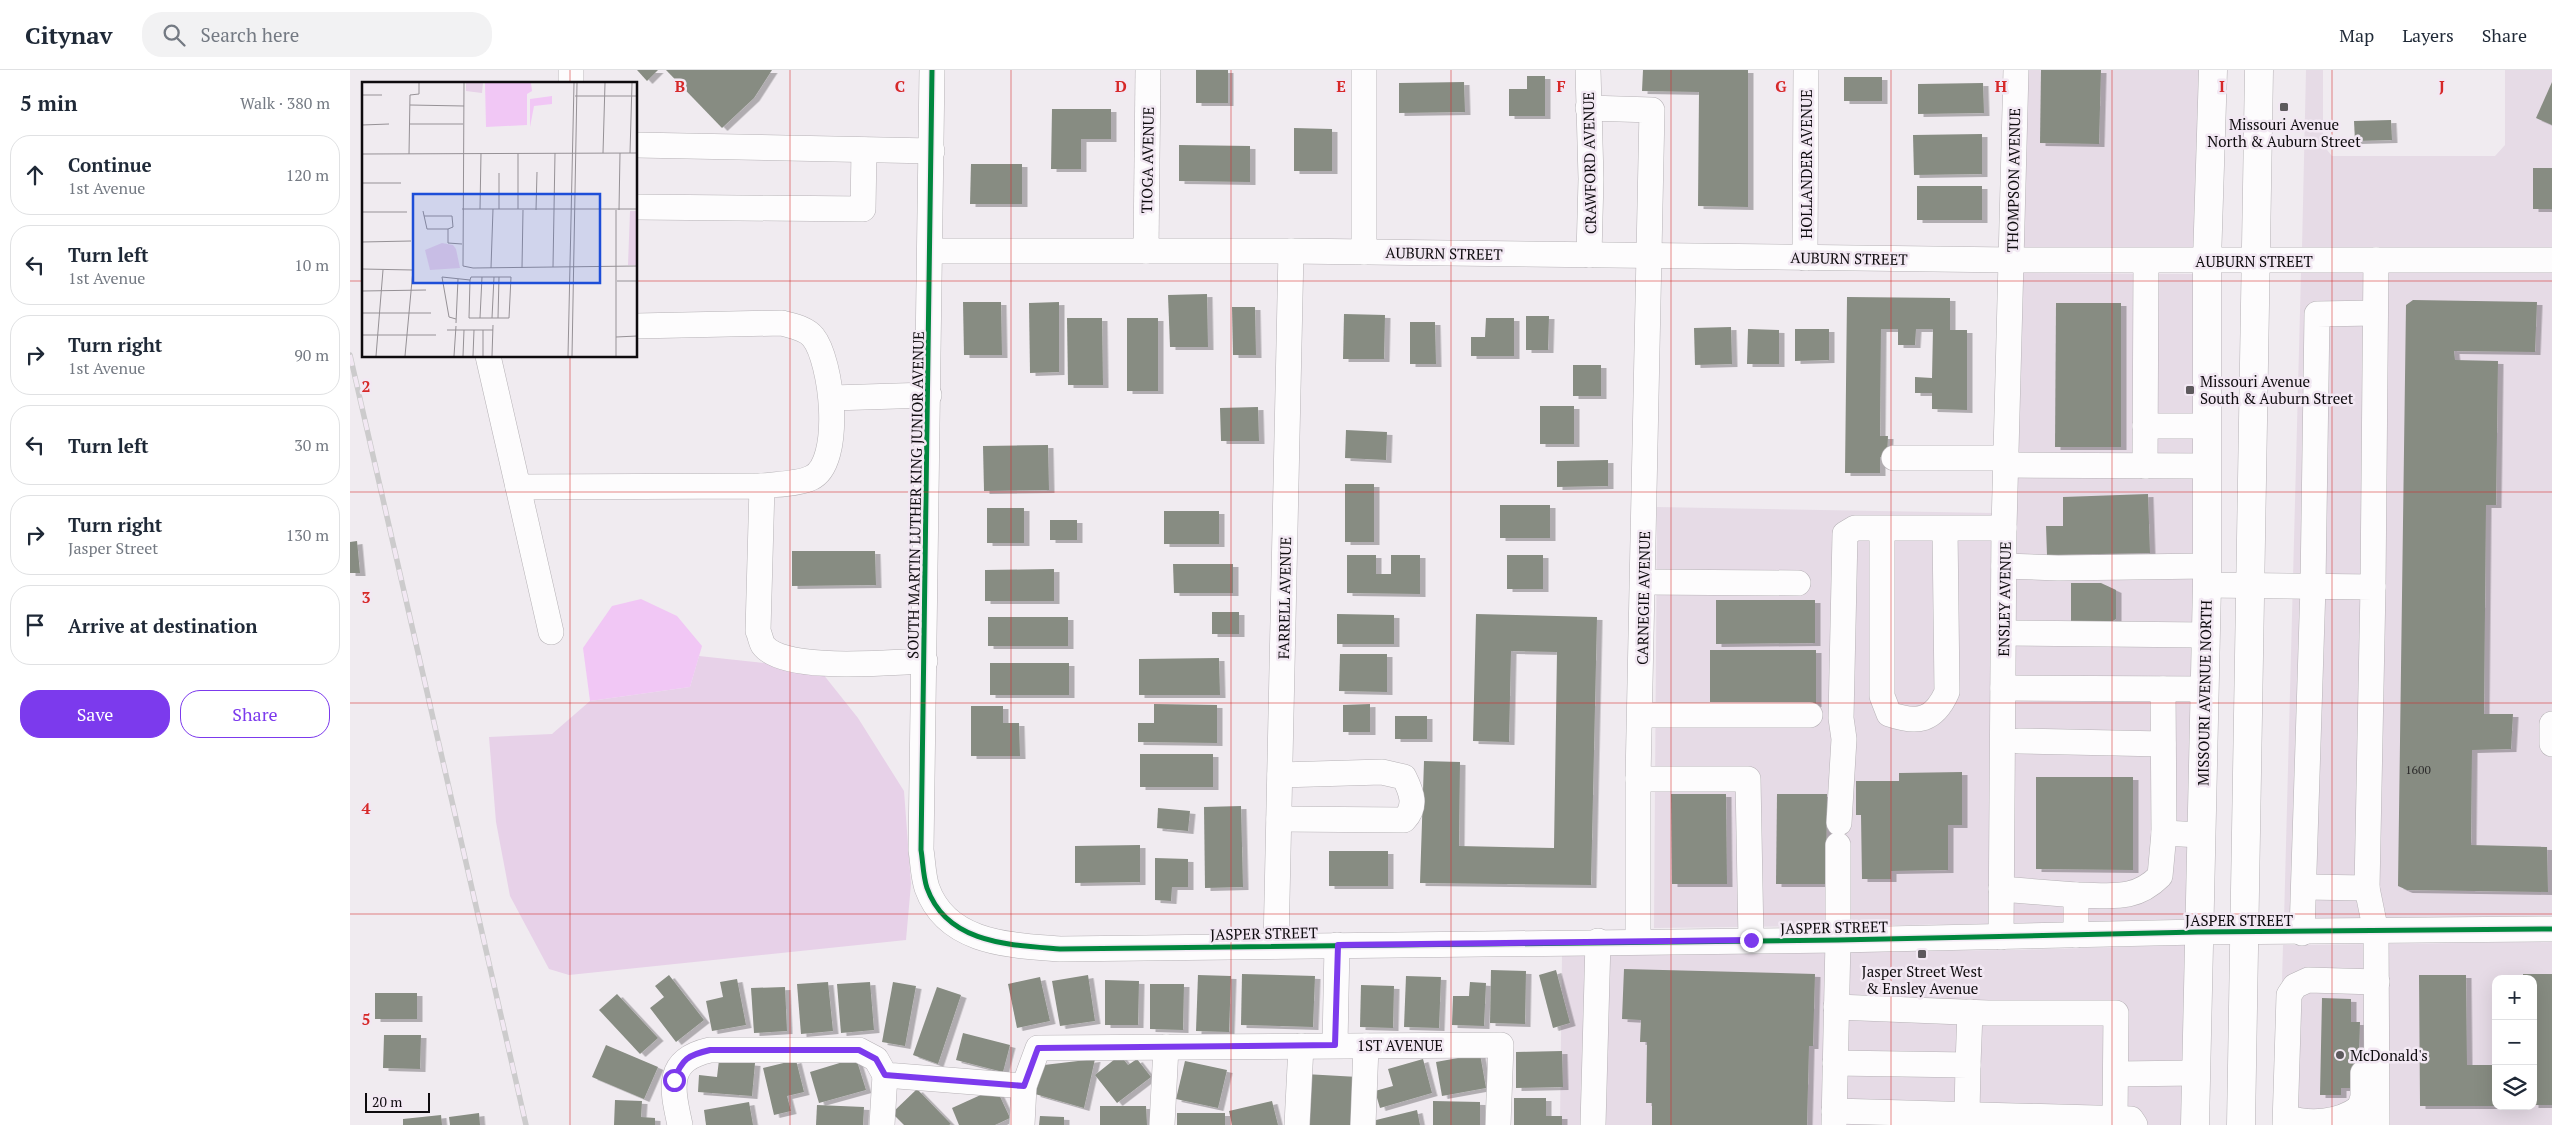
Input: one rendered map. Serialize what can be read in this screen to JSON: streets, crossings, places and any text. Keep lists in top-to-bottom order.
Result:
{
  "streets": {
    "main road": ["MISSOURI AVENUE NORTH"],
    "street": [
      "TIOGA AVENUE",
      "CRAWFORD AVENUE",
      "HOLLANDER AVENUE",
      "THOMPSON AVENUE",
      "AUBURN STREET",
      "SOUTH MARTIN LUTHER KING JUNIOR AVENUE",
      "FARRELL AVENUE",
      "CARNEGIE AVENUE",
      "ENSLEY AVENUE",
      "JASPER STREET",
      "1ST AVENUE"
    ]
  },
  "crossings": [
    ["TIOGA AVENUE", "AUBURN STREET"],
    ["CRAWFORD AVENUE", "AUBURN STREET"],
    ["CRAWFORD AVENUE", "CARNEGIE AVENUE"],
    ["HOLLANDER AVENUE", "AUBURN STREET"],
    ["THOMPSON AVENUE", "AUBURN STREET"],
    ["THOMPSON AVENUE", "ENSLEY AVENUE"],
    ["AUBURN STREET", "SOUTH MARTIN LUTHER KING JUNIOR AVENUE"],
    ["AUBURN STREET", "FARRELL AVENUE"],
    ["AUBURN STREET", "CARNEGIE AVENUE"],
    ["AUBURN STREET", "ENSLEY AVENUE"],
    ["AUBURN STREET", "MISSOURI AVENUE NORTH"],
    ["SOUTH MARTIN LUTHER KING JUNIOR AVENUE", "JASPER STREET"],
    ["FARRELL AVENUE", "JASPER STREET"],
    ["CARNEGIE AVENUE", "JASPER STREET"],
    ["ENSLEY AVENUE", "JASPER STREET"],
    ["MISSOURI AVENUE NORTH", "JASPER STREET"]
  ],
  "places": {
    "transit": ["Missouri Avenue North & Auburn Street", "Missouri Avenue South & Auburn Street", "Jasper Street West & Ensley Avenue"],
    "other": ["McDonald's"]
  },
  "house_numbers": ["1600"],
  "scale_bar": "20 m",
  "page": {
    "header": "Citynav",
    "search": "Search here",
    "nav": ["Map", "Layers", "Share"],
    "heading": ["5 min", "Walk · 380 m"],
    "list": [
      ["Continue", "1st Avenue", "120 m"],
      ["Turn left", "1st Avenue", "10 m"],
      ["Turn right", "1st Avenue", "90 m"],
      ["Turn left", "30 m"],
      ["Turn right", "Jasper Street", "130 m"],
      "Arrive at destination"
    ],
    "buttons": ["Save", "Share"],
    "map_buttons": ["+", "−"],
    "scale": "20 m"
  },
  "grid": {
    "columns": [
      "B",
      "C",
      "D",
      "E",
      "F",
      "G",
      "H",
      "I",
      "J"
    ],
    "rows": [
      "2",
      "3",
      "4",
      "5"
    ]
  }
}
